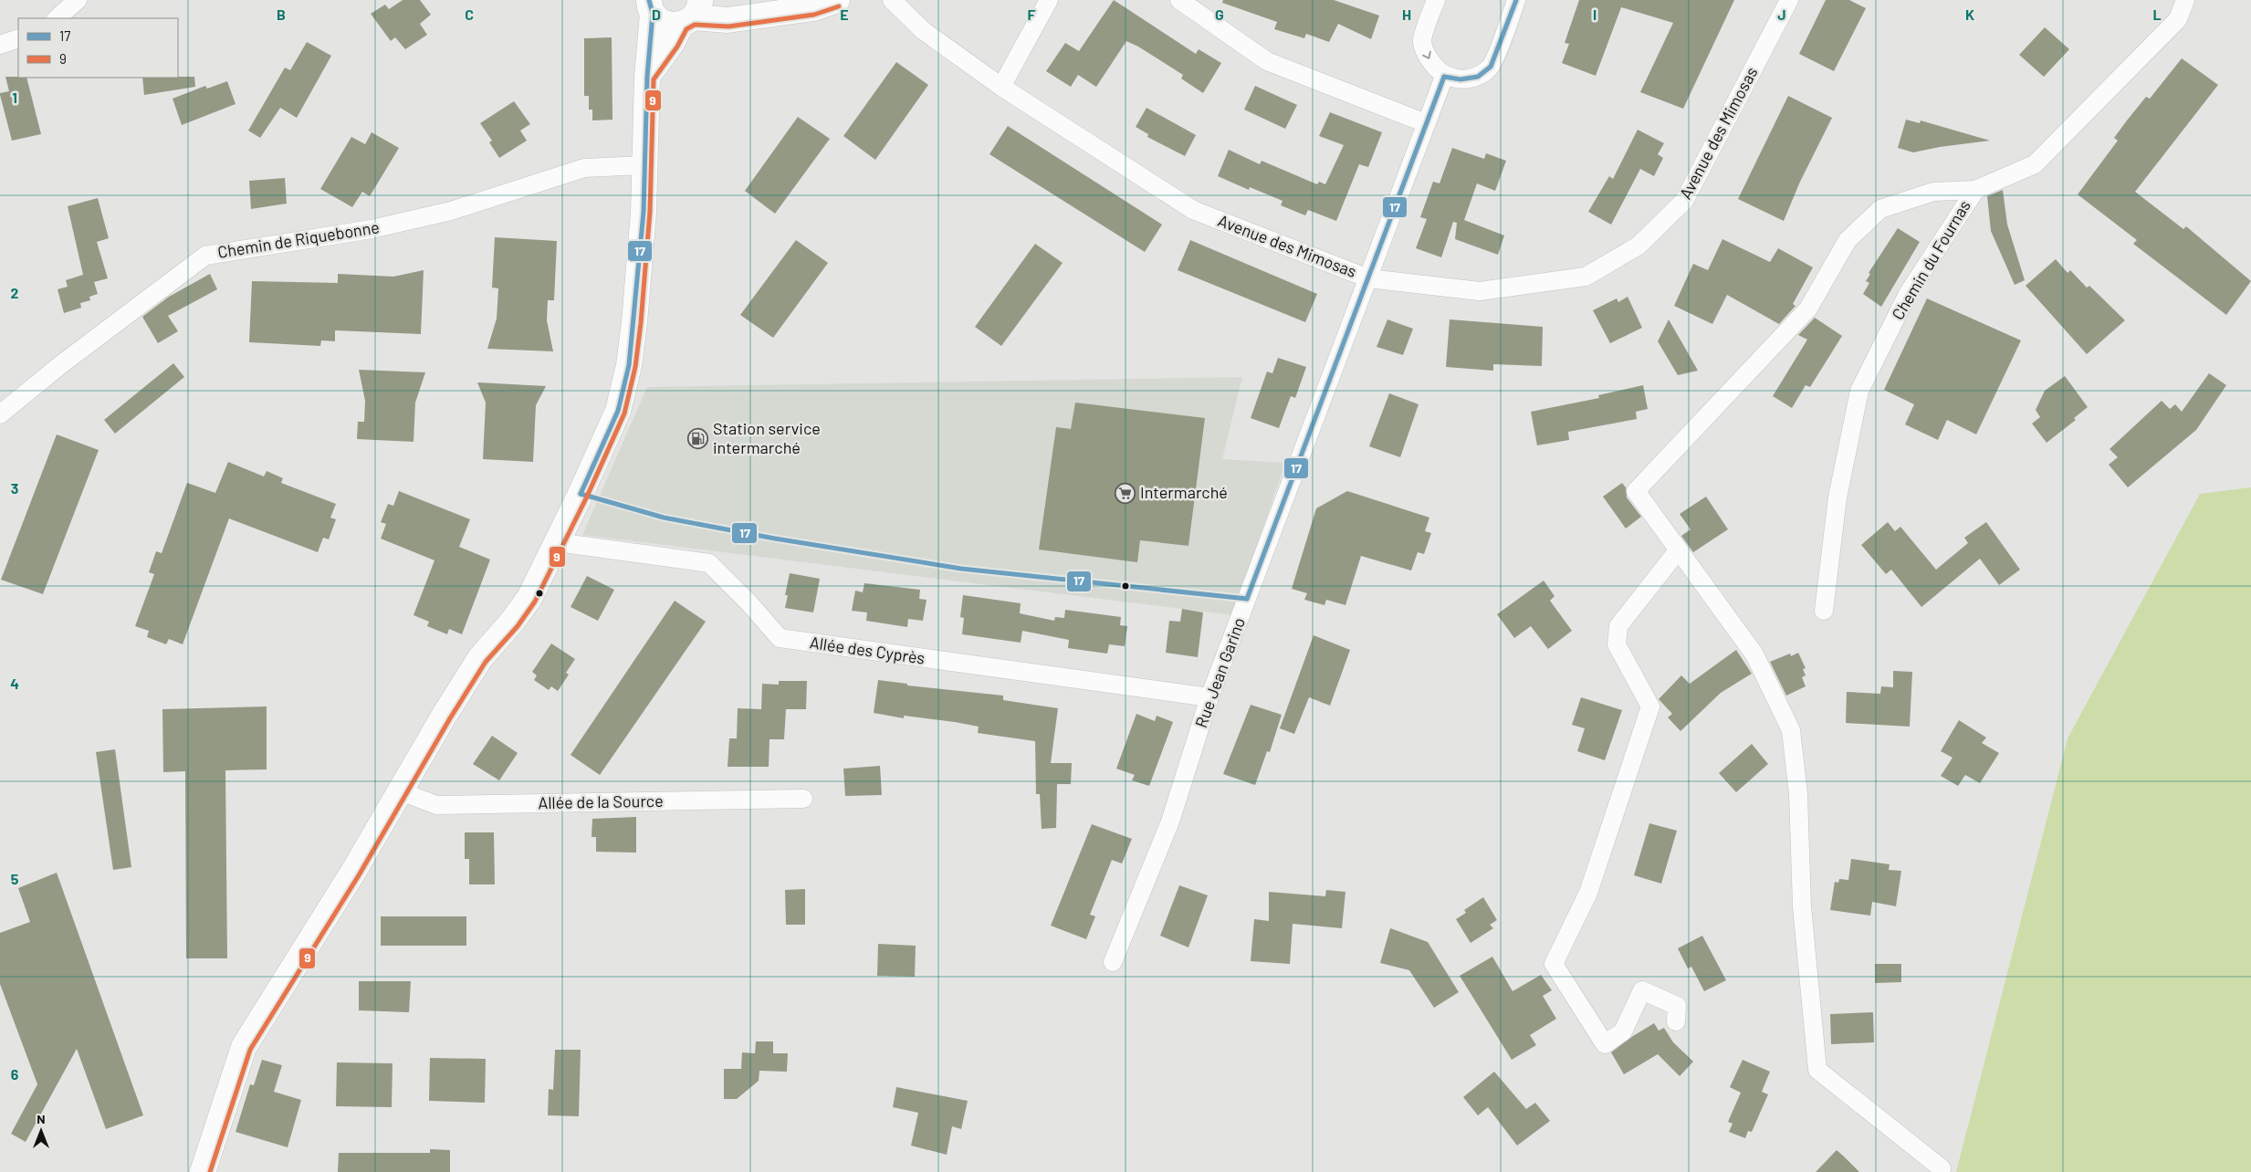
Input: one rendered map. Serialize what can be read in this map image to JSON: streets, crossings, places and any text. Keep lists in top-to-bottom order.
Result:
{
  "streets": {
    "street": [
      "Avenue des Mimosas",
      "Chemin de Riquebonne",
      "Chemin du Fournas",
      "Allée des Cyprès",
      "Rue Jean Garino",
      "Allée de la Source"
    ]
  },
  "crossings": [
    ["Avenue des Mimosas", "Rue Jean Garino"],
    ["Allée des Cyprès", "Rue Jean Garino"]
  ],
  "places": {
    "fuel station": ["Station service intermarché"],
    "supermarket": ["Intermarché"]
  },
  "lines": ["transit line 17", "transit line 9"],
  "legend": ["17", "9"],
  "north": "top",
  "grid": {
    "columns": [
      "B",
      "C",
      "D",
      "E",
      "F",
      "G",
      "H",
      "I",
      "J",
      "K",
      "L"
    ],
    "rows": [
      "1",
      "2",
      "3",
      "4",
      "5",
      "6"
    ]
  }
}
